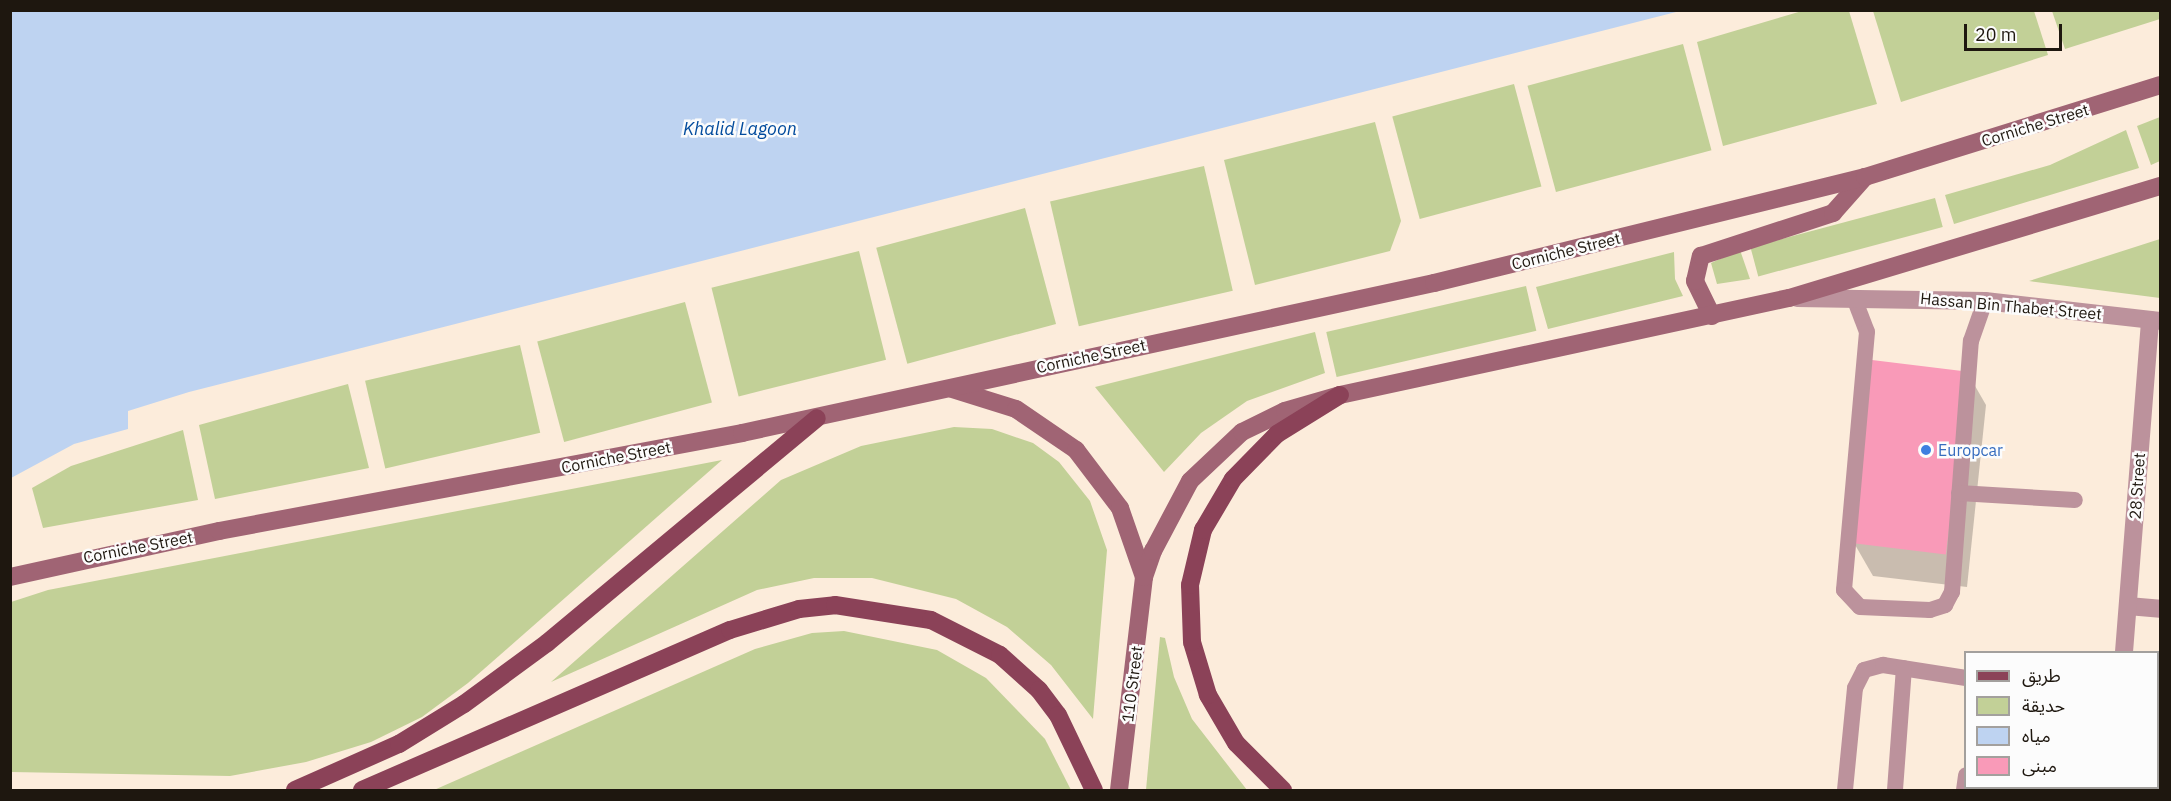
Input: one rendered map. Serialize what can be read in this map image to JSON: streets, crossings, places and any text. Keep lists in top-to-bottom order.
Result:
{
  "streets": {
    "main road": ["Corniche Street", "110 Street"],
    "street": ["Hassan Bin Thabet Street", "28 Street"]
  },
  "crossings": [
    ["Hassan Bin Thabet Street", "28 Street"]
  ],
  "water": ["Khalid Lagoon"],
  "places": ["Europcar"],
  "legend": [
    "طريق",
    "حديقة",
    "مياه",
    "مبنى"
  ],
  "scale_bar": "20 m"
}
